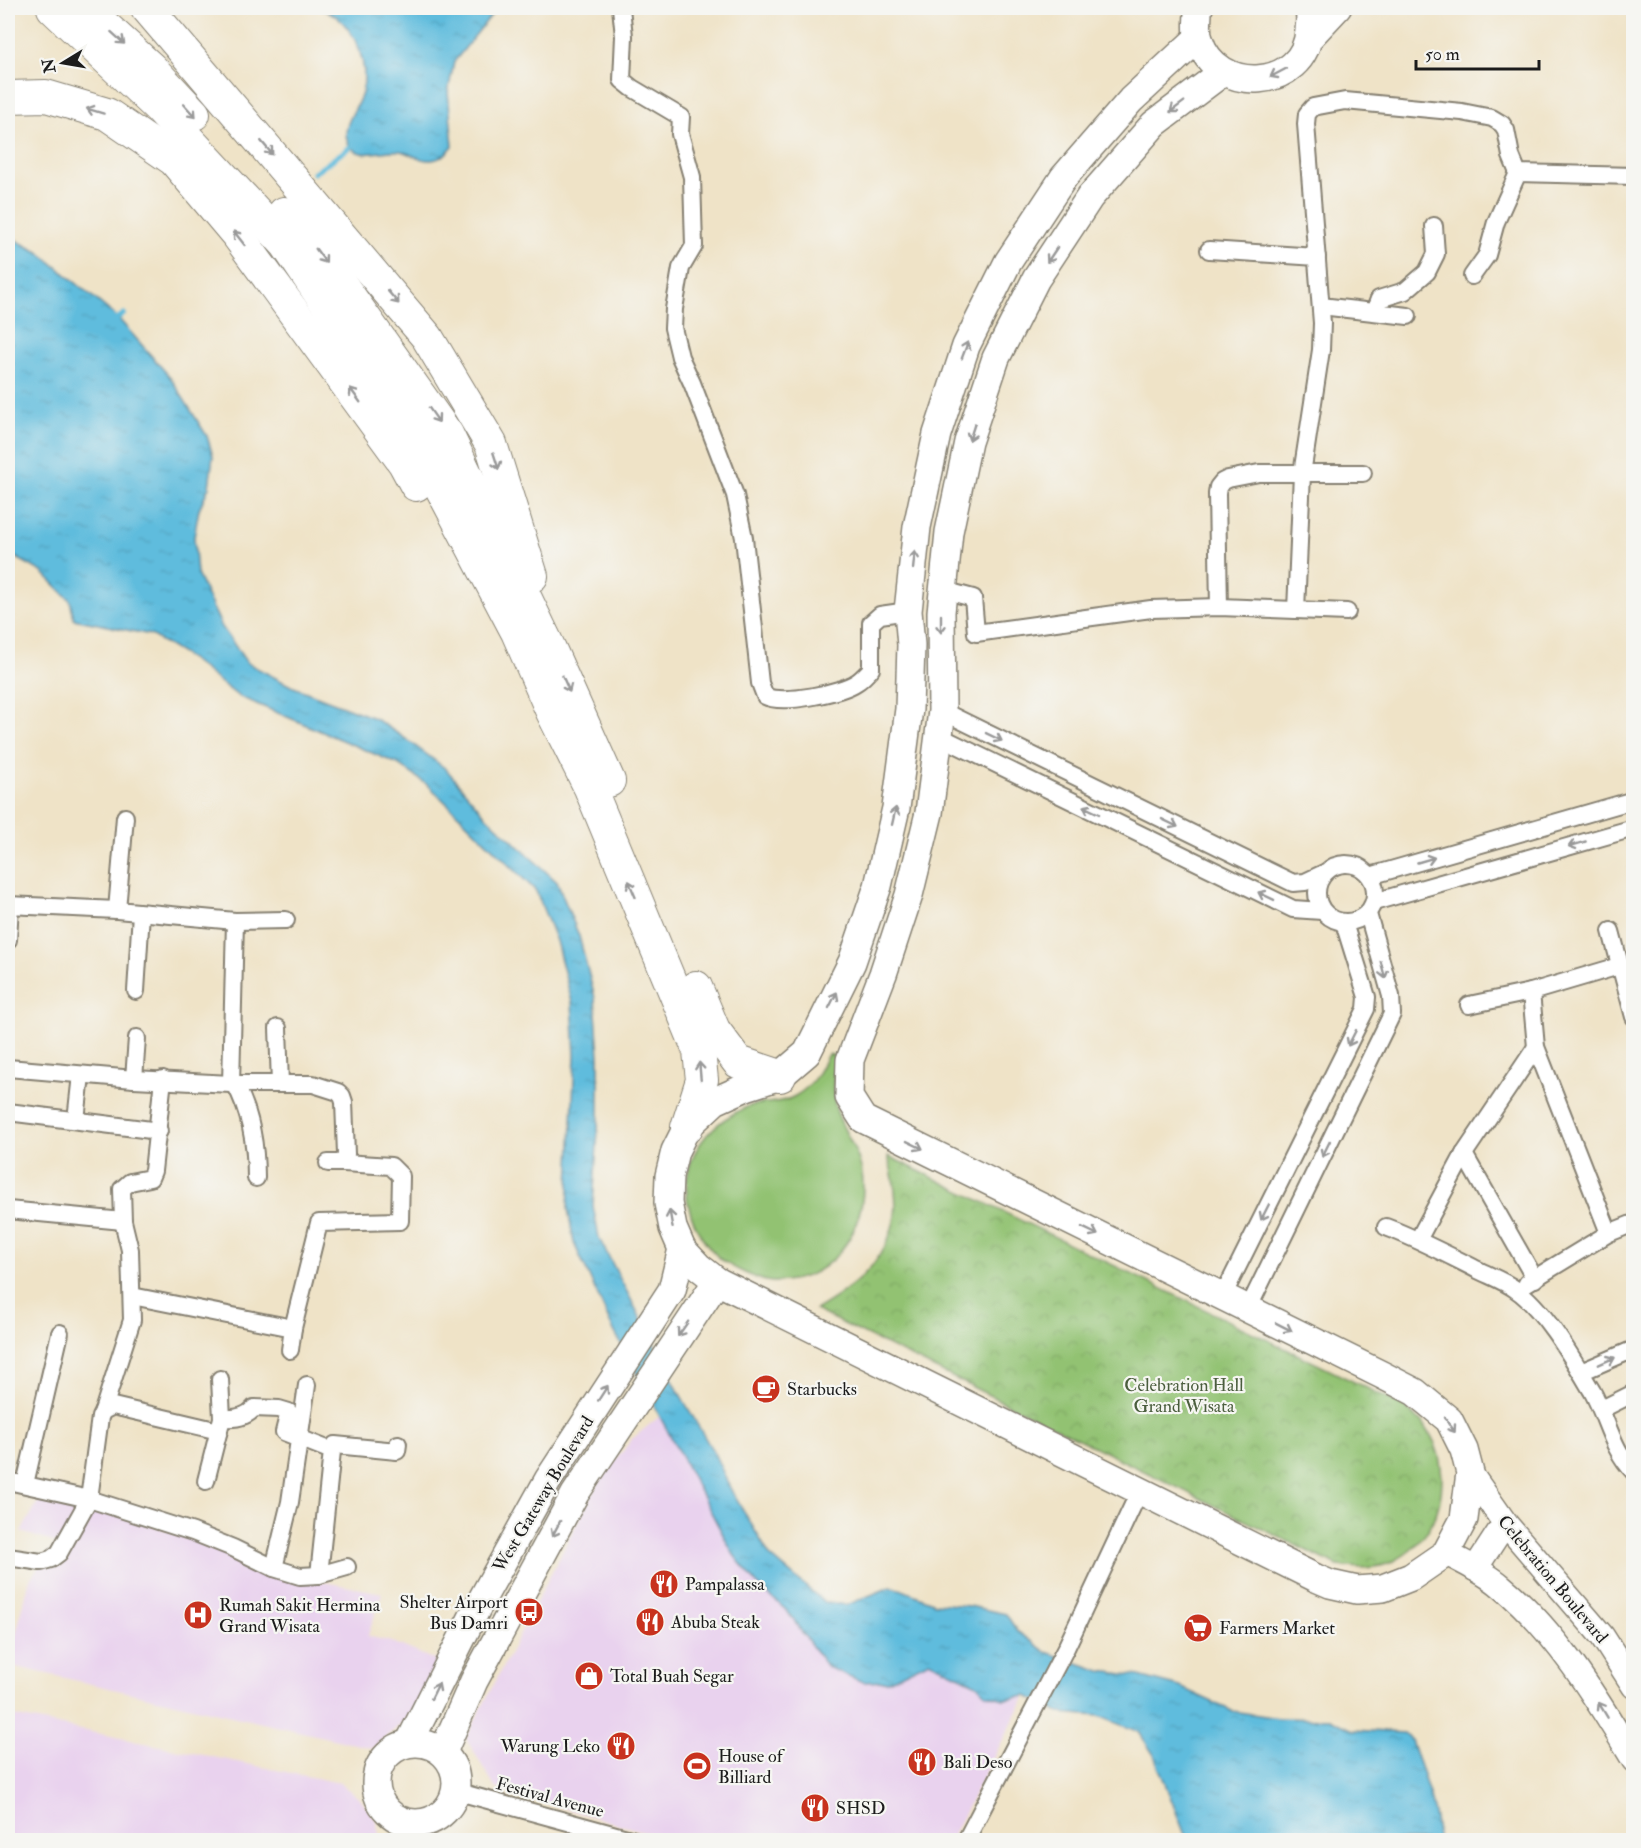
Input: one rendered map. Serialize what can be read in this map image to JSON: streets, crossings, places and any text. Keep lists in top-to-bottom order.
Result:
{
  "streets": {
    "main road": ["West Gateway Boulevard"],
    "street": ["Celebration Boulevard", "Festival Avenue"]
  },
  "crossings": [
    ["West Gateway Boulevard", "Festival Avenue"]
  ],
  "parks": ["Celebration Hall Grand Wisata"],
  "places": {
    "cafe": ["Starbucks"],
    "restaurant": [
      "Pampalassa",
      "Abuba Steak",
      "Warung Leko",
      "Bali Deso",
      "SHSD"
    ],
    "bus stop": ["Shelter Airport Bus Damri"],
    "hospital": ["Rumah Sakit Hermina Grand Wisata"],
    "supermarket": ["Farmers Market"],
    "shop": ["Total Buah Segar"],
    "sports": ["House of Billiard"]
  },
  "scale_bar": "50 m",
  "north": "left"
}
